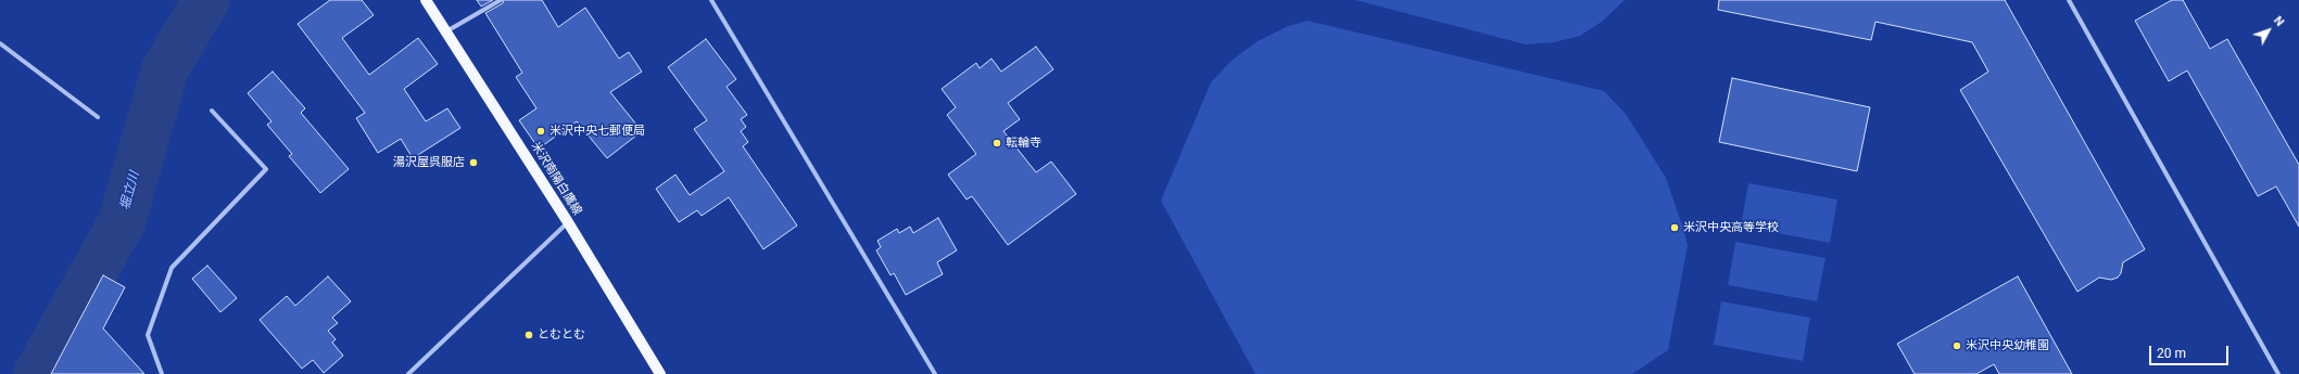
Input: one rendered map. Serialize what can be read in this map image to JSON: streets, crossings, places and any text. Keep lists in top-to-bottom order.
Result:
{
  "streets": {
    "main road": ["米沢南陽白鷹線"]
  },
  "water": ["堀立川"],
  "places": [
    "米沢中央七郵便局",
    "転輪寺",
    "湯沢屋呉服店",
    "米沢中央高等学校",
    "とむとむ",
    "米沢中央幼稚園"
  ],
  "scale_bar": "20 m",
  "north": "top right"
}
